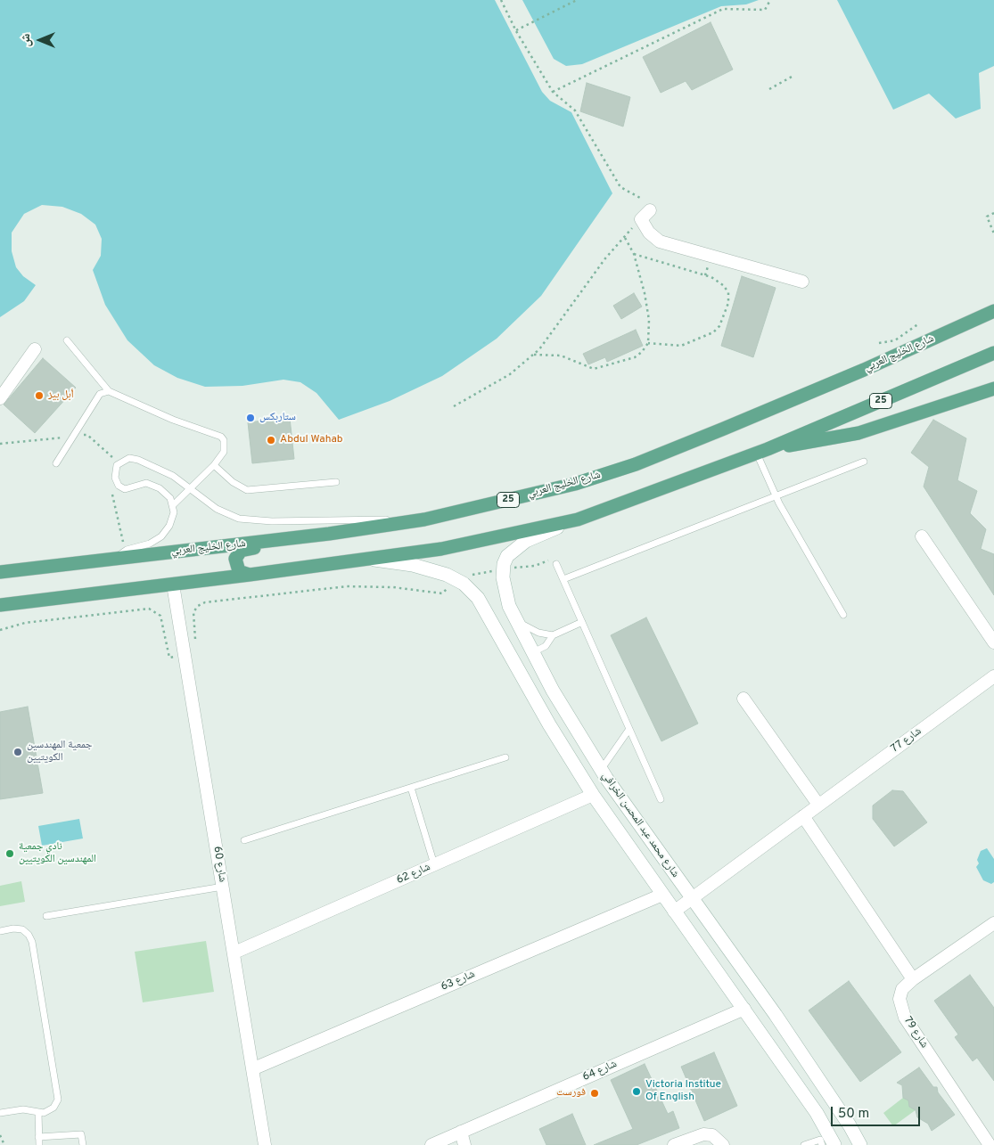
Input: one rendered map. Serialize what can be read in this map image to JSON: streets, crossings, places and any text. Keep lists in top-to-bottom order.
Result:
{
  "streets": {
    "main road": ["شارع الخليج العربي", "25", "شارع محمد عبد المحسن الخرافي"],
    "street": [
      "شارع 77",
      "شارع 60",
      "شارع 62",
      "شارع 63",
      "شارع 79",
      "شارع 64"
    ]
  },
  "crossings": [
    ["25", "شارع محمد عبد المحسن الخرافي"],
    ["25", "شارع 60"],
    ["شارع 77", "شارع محمد عبد المحسن الخرافي"],
    ["شارع محمد عبد المحسن الخرافي", "شارع 62"],
    ["شارع محمد عبد المحسن الخرافي", "شارع 63"],
    ["شارع محمد عبد المحسن الخرافي", "شارع 64"],
    ["شارع 60", "شارع 62"],
    ["شارع 60", "شارع 63"]
  ],
  "places": [
    "أبل بيز",
    "ستاربكس",
    "Abdul Wahab",
    "جمعية المهندسين الكويتيين",
    "نادي جمعية المهندسين الكويتيين",
    "Victoria Institue Of English",
    "فورست"
  ],
  "scale_bar": "50 m",
  "north": "left"
}
